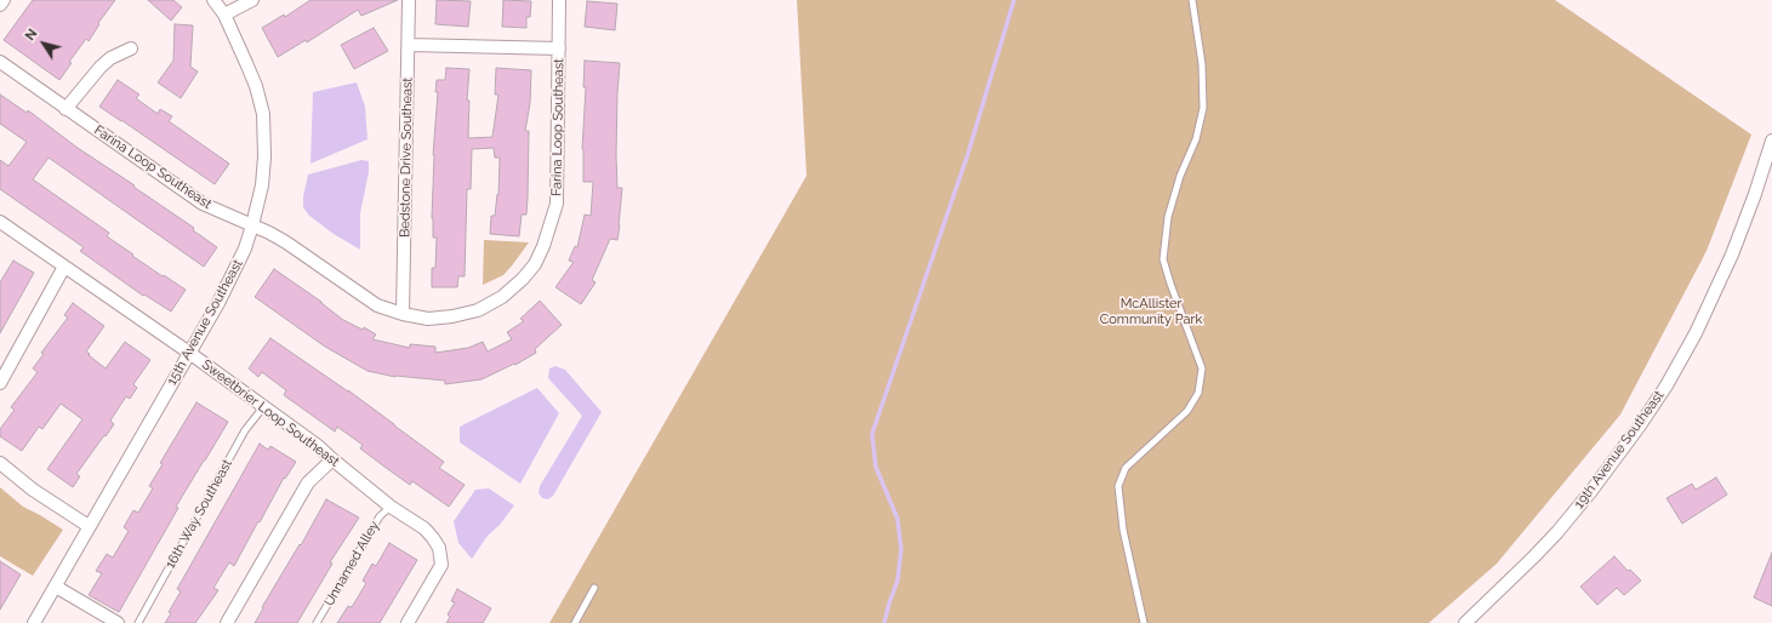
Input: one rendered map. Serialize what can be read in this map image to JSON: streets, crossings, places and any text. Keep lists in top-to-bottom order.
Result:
{
  "streets": {
    "street": [
      "Farina Loop Southeast",
      "Bedstone Drive Southeast",
      "15th Avenue Southeast",
      "Sweetbrier Loop Southeast",
      "19th Avenue Southeast"
    ],
    "lane": ["16th Way Southeast", "Unnamed Alley"]
  },
  "crossings": [
    ["Farina Loop Southeast", "Bedstone Drive Southeast"],
    ["Farina Loop Southeast", "15th Avenue Southeast"],
    ["15th Avenue Southeast", "Sweetbrier Loop Southeast"],
    ["Sweetbrier Loop Southeast", "16th Way Southeast"],
    ["Sweetbrier Loop Southeast", "Unnamed Alley"]
  ],
  "parks": ["McAllister Community Park"],
  "north": "top left"
}
